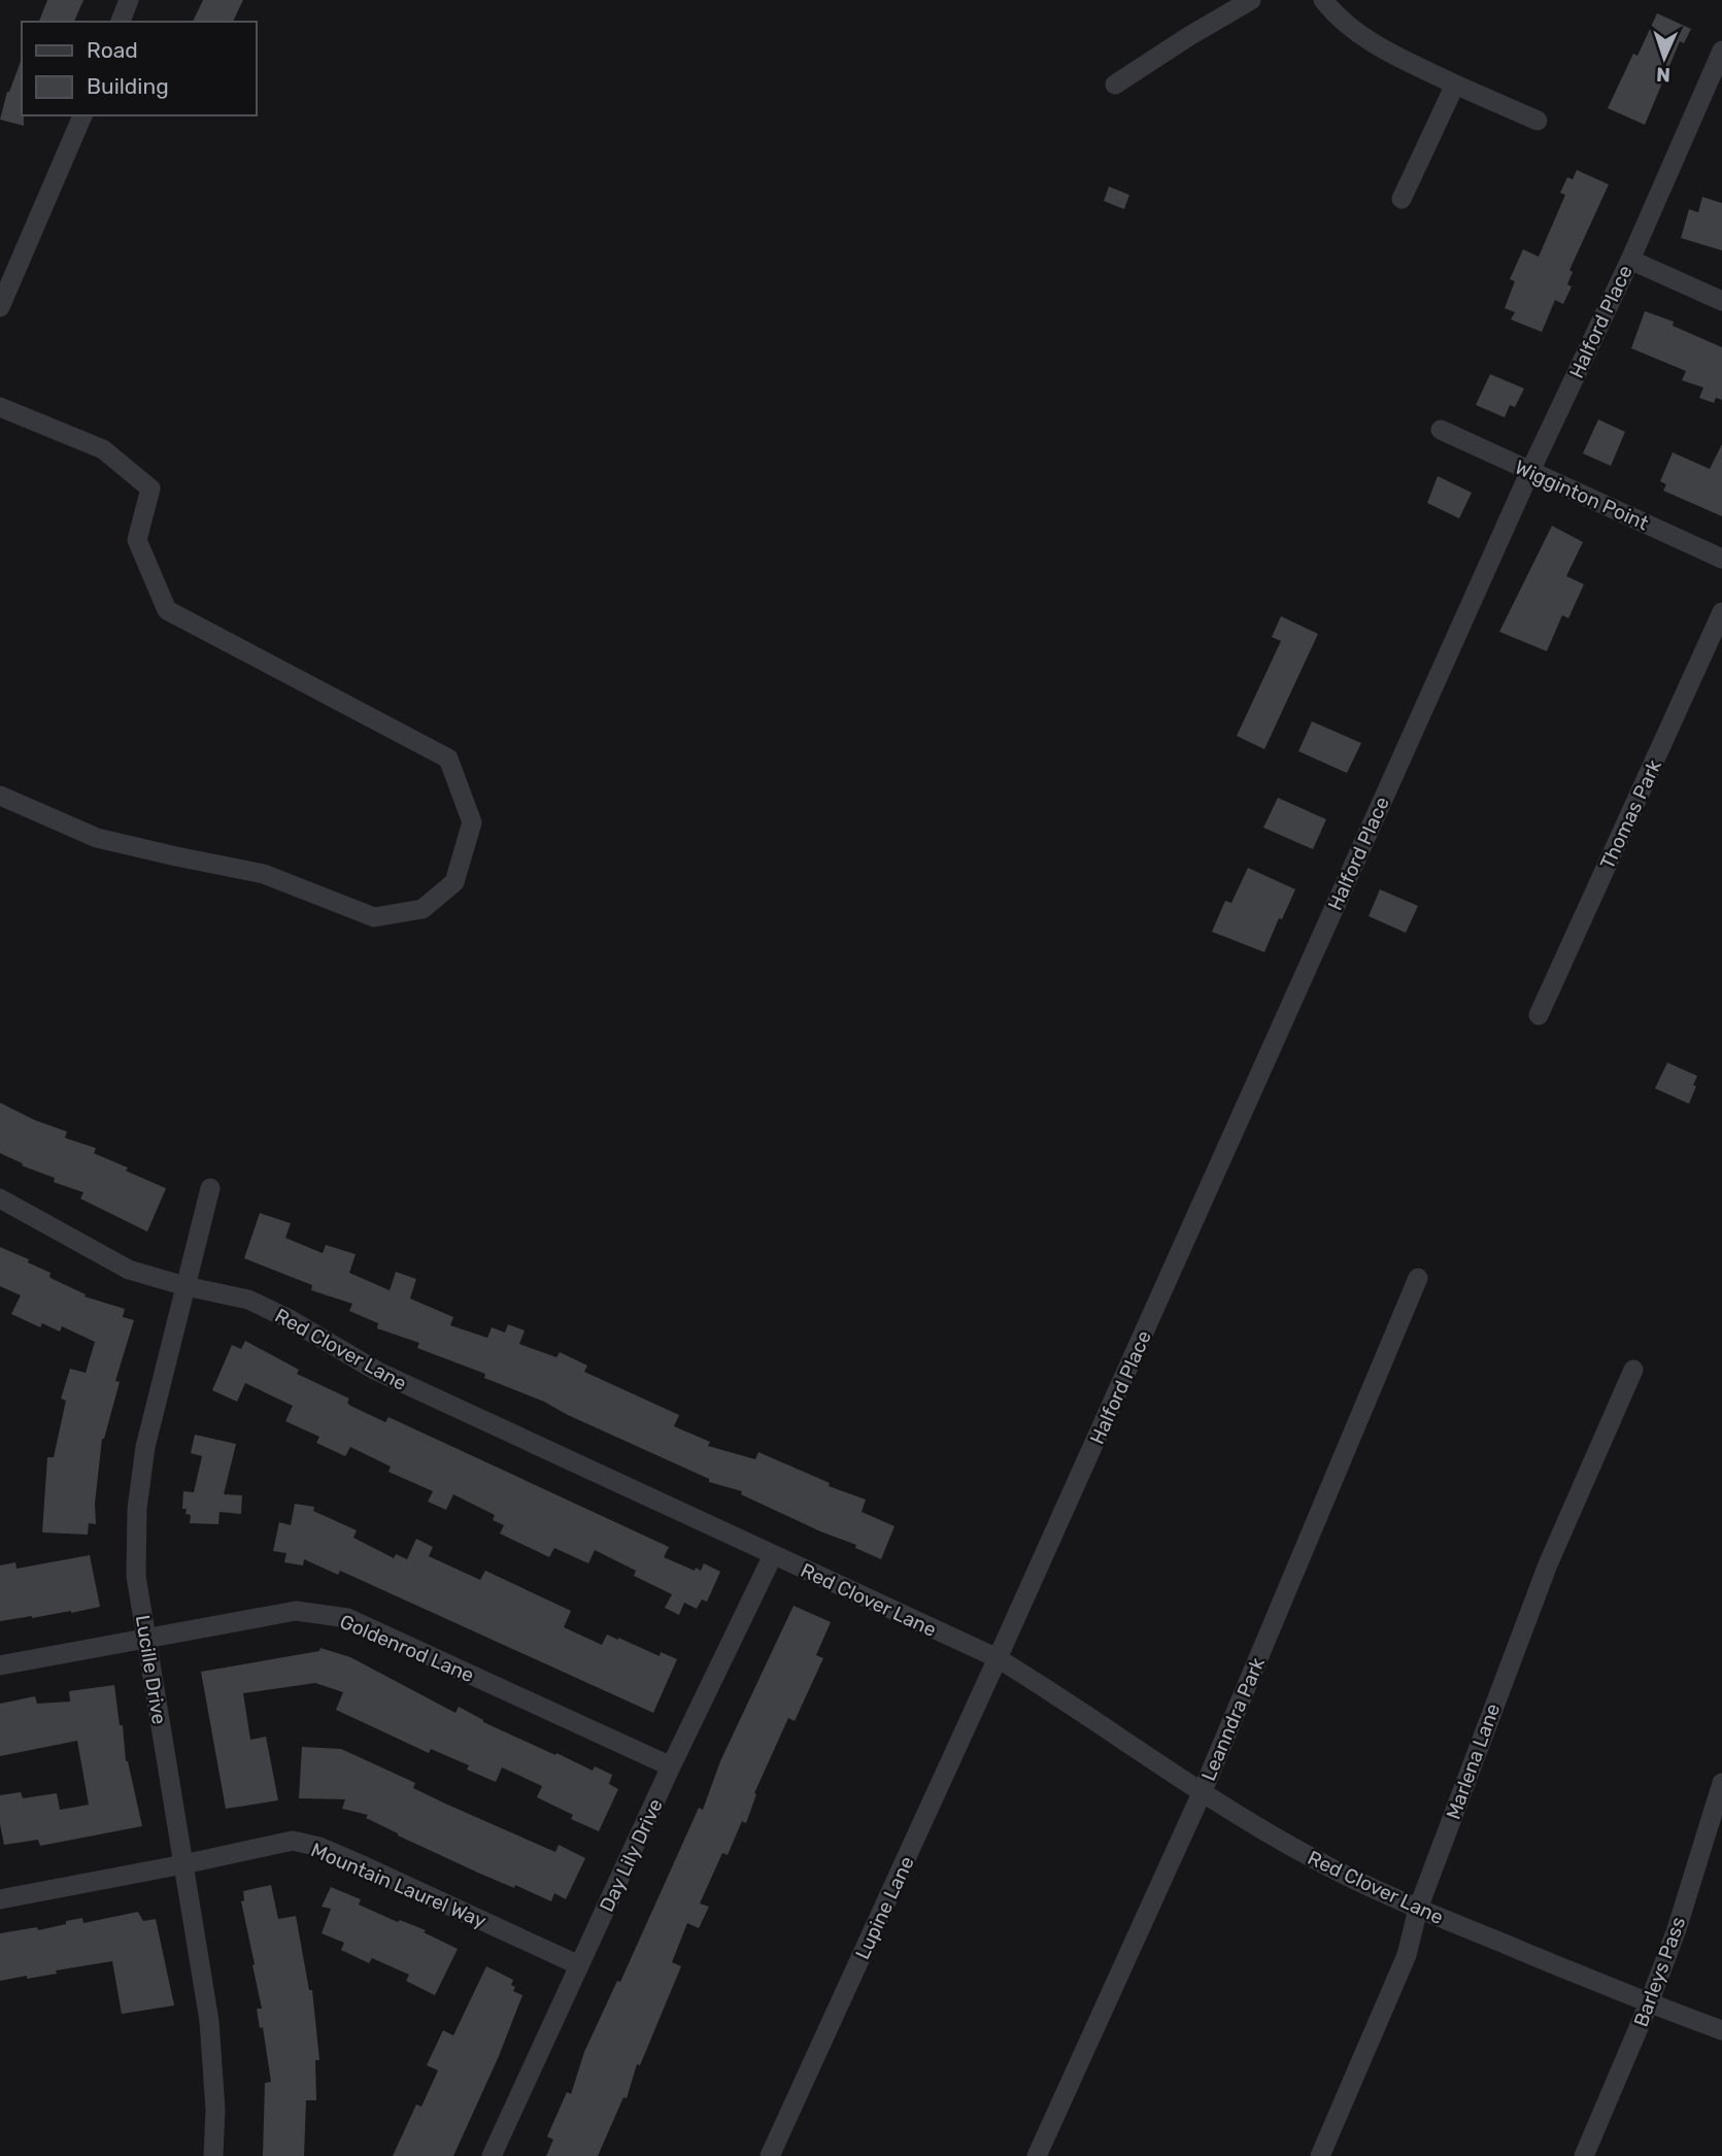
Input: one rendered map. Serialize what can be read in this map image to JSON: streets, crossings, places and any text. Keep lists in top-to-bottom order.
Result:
{
  "streets": {
    "street": [
      "Halford Place",
      "Wigginton Point",
      "Thomas Park",
      "Red Clover Lane",
      "Goldenrod Lane",
      "Lucille Drive",
      "Leanndra Park",
      "Marlena Lane",
      "Day Lily Drive",
      "Mountain Laurel Way",
      "Lupine Lane",
      "Barleys Pass"
    ]
  },
  "crossings": [
    ["Halford Place", "Wigginton Point"],
    ["Halford Place", "Red Clover Lane"],
    ["Halford Place", "Lupine Lane"],
    ["Red Clover Lane", "Lucille Drive"],
    ["Red Clover Lane", "Leanndra Park"],
    ["Red Clover Lane", "Marlena Lane"],
    ["Red Clover Lane", "Day Lily Drive"],
    ["Red Clover Lane", "Lupine Lane"],
    ["Red Clover Lane", "Barleys Pass"],
    ["Goldenrod Lane", "Lucille Drive"],
    ["Goldenrod Lane", "Day Lily Drive"],
    ["Lucille Drive", "Mountain Laurel Way"],
    ["Day Lily Drive", "Mountain Laurel Way"]
  ],
  "legend": ["Road", "Building"],
  "north": "bottom"
}
